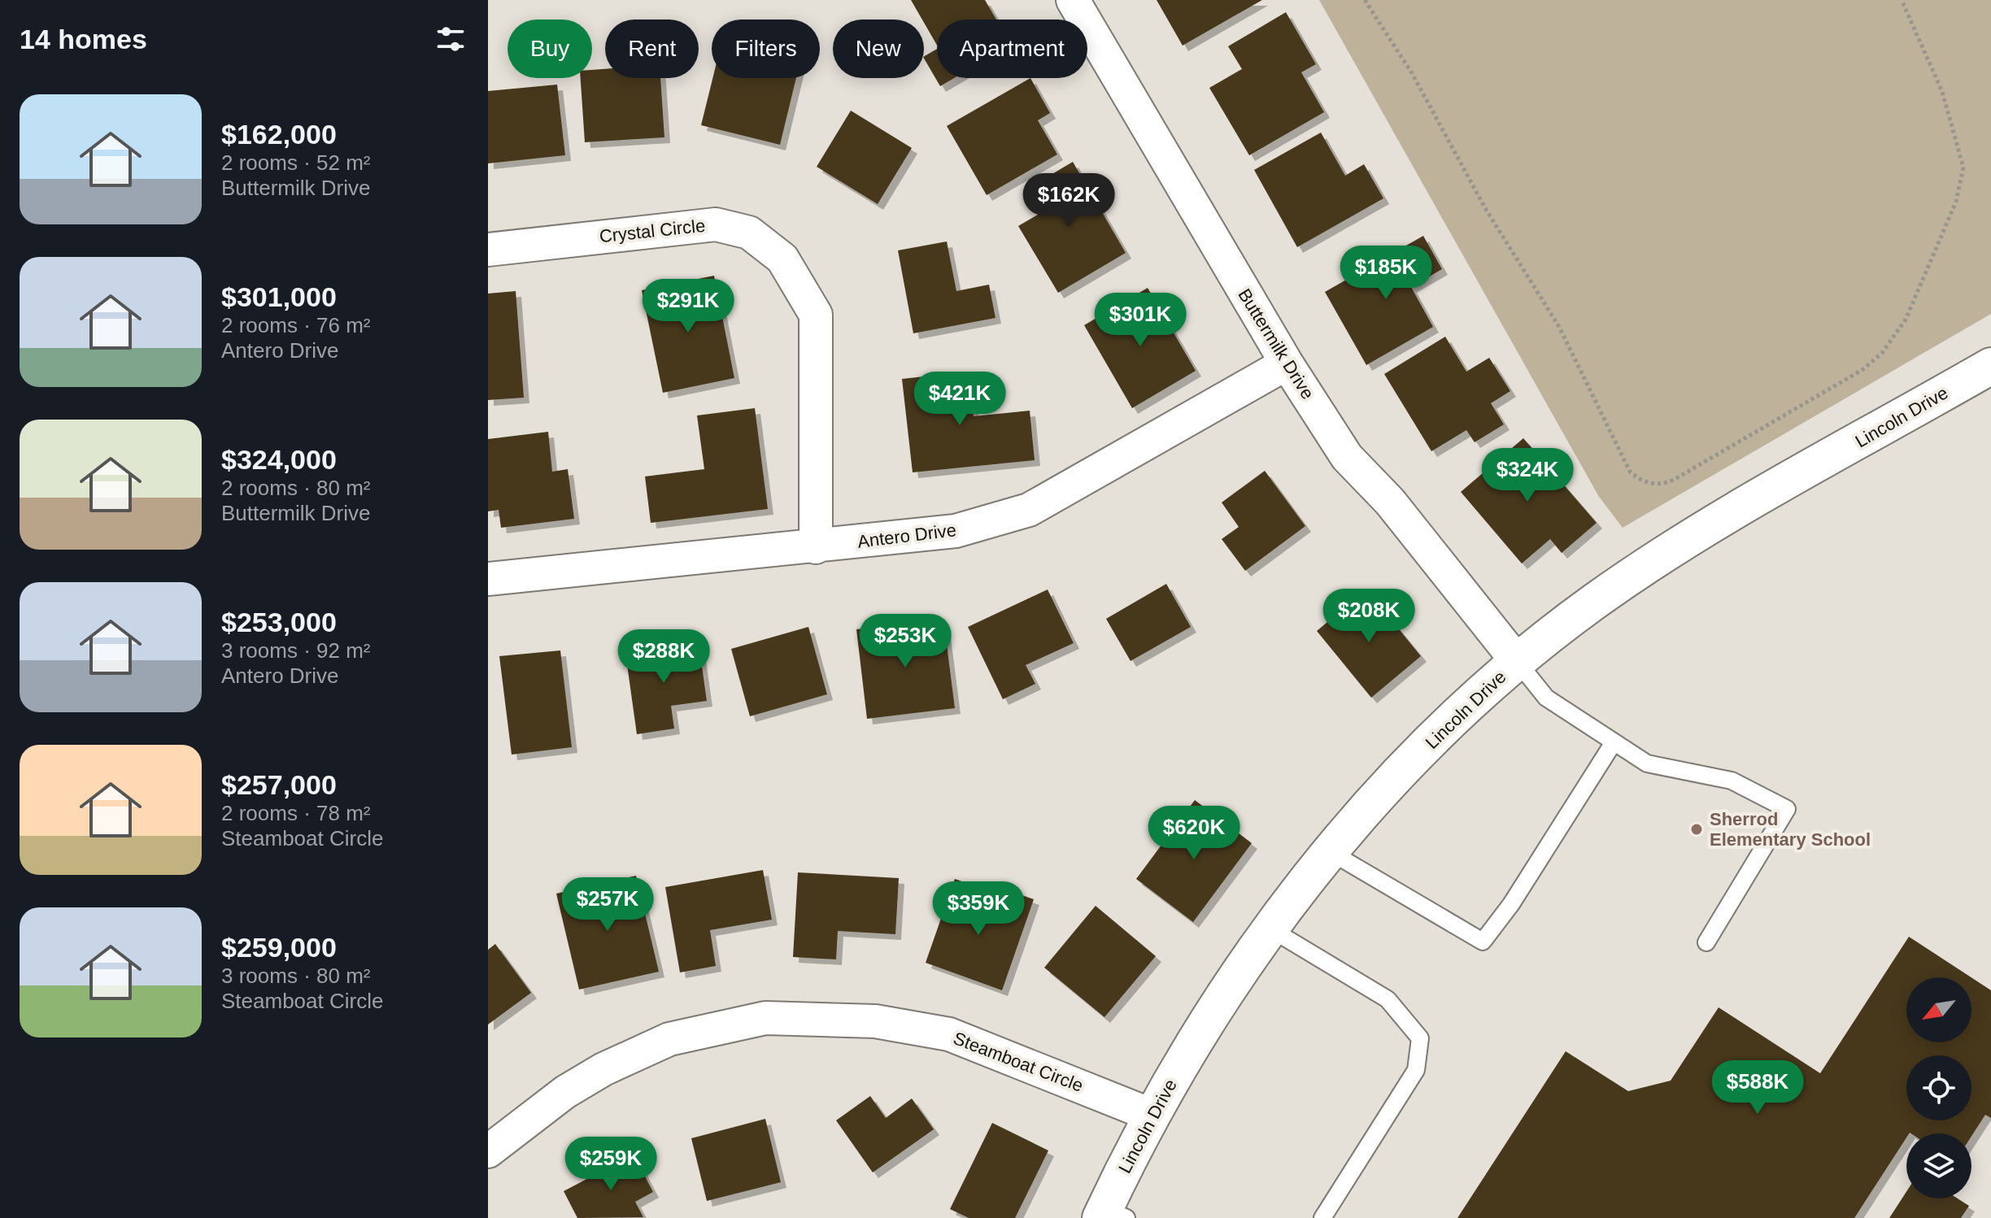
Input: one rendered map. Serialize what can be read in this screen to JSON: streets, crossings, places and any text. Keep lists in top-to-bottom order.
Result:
{
  "streets": {
    "street": [
      "Crystal Circle",
      "Buttermilk Drive",
      "Lincoln Drive",
      "Antero Drive",
      "Steamboat Circle"
    ]
  },
  "crossings": [
    ["Crystal Circle", "Antero Drive"],
    ["Buttermilk Drive", "Lincoln Drive"],
    ["Buttermilk Drive", "Antero Drive"],
    ["Lincoln Drive", "Steamboat Circle"]
  ],
  "places": ["Sherrod Elementary School"],
  "north": "bottom left",
  "page": {
    "heading": "14 homes",
    "chip": [
      "Buy",
      "Rent",
      "Filters",
      "New",
      "Apartment"
    ],
    "list": [
      {
        "name": "$162,000",
        "note": "2 rooms · 52 m² · Buttermilk Drive"
      },
      {
        "name": "$301,000",
        "note": "2 rooms · 76 m² · Antero Drive"
      },
      {
        "name": "$324,000",
        "note": "2 rooms · 80 m² · Buttermilk Drive"
      },
      {
        "name": "$253,000",
        "note": "3 rooms · 92 m² · Antero Drive"
      },
      {
        "name": "$257,000",
        "note": "2 rooms · 78 m² · Steamboat Circle"
      },
      {
        "name": "$259,000",
        "note": "3 rooms · 80 m² · Steamboat Circle"
      }
    ],
    "price": [
      "$162K",
      "$185K",
      "$291K",
      "$301K",
      "$421K",
      "$324K",
      "$208K",
      "$253K",
      "$288K",
      "$620K",
      "$257K",
      "$359K",
      "$588K",
      "$259K"
    ]
  }
}
